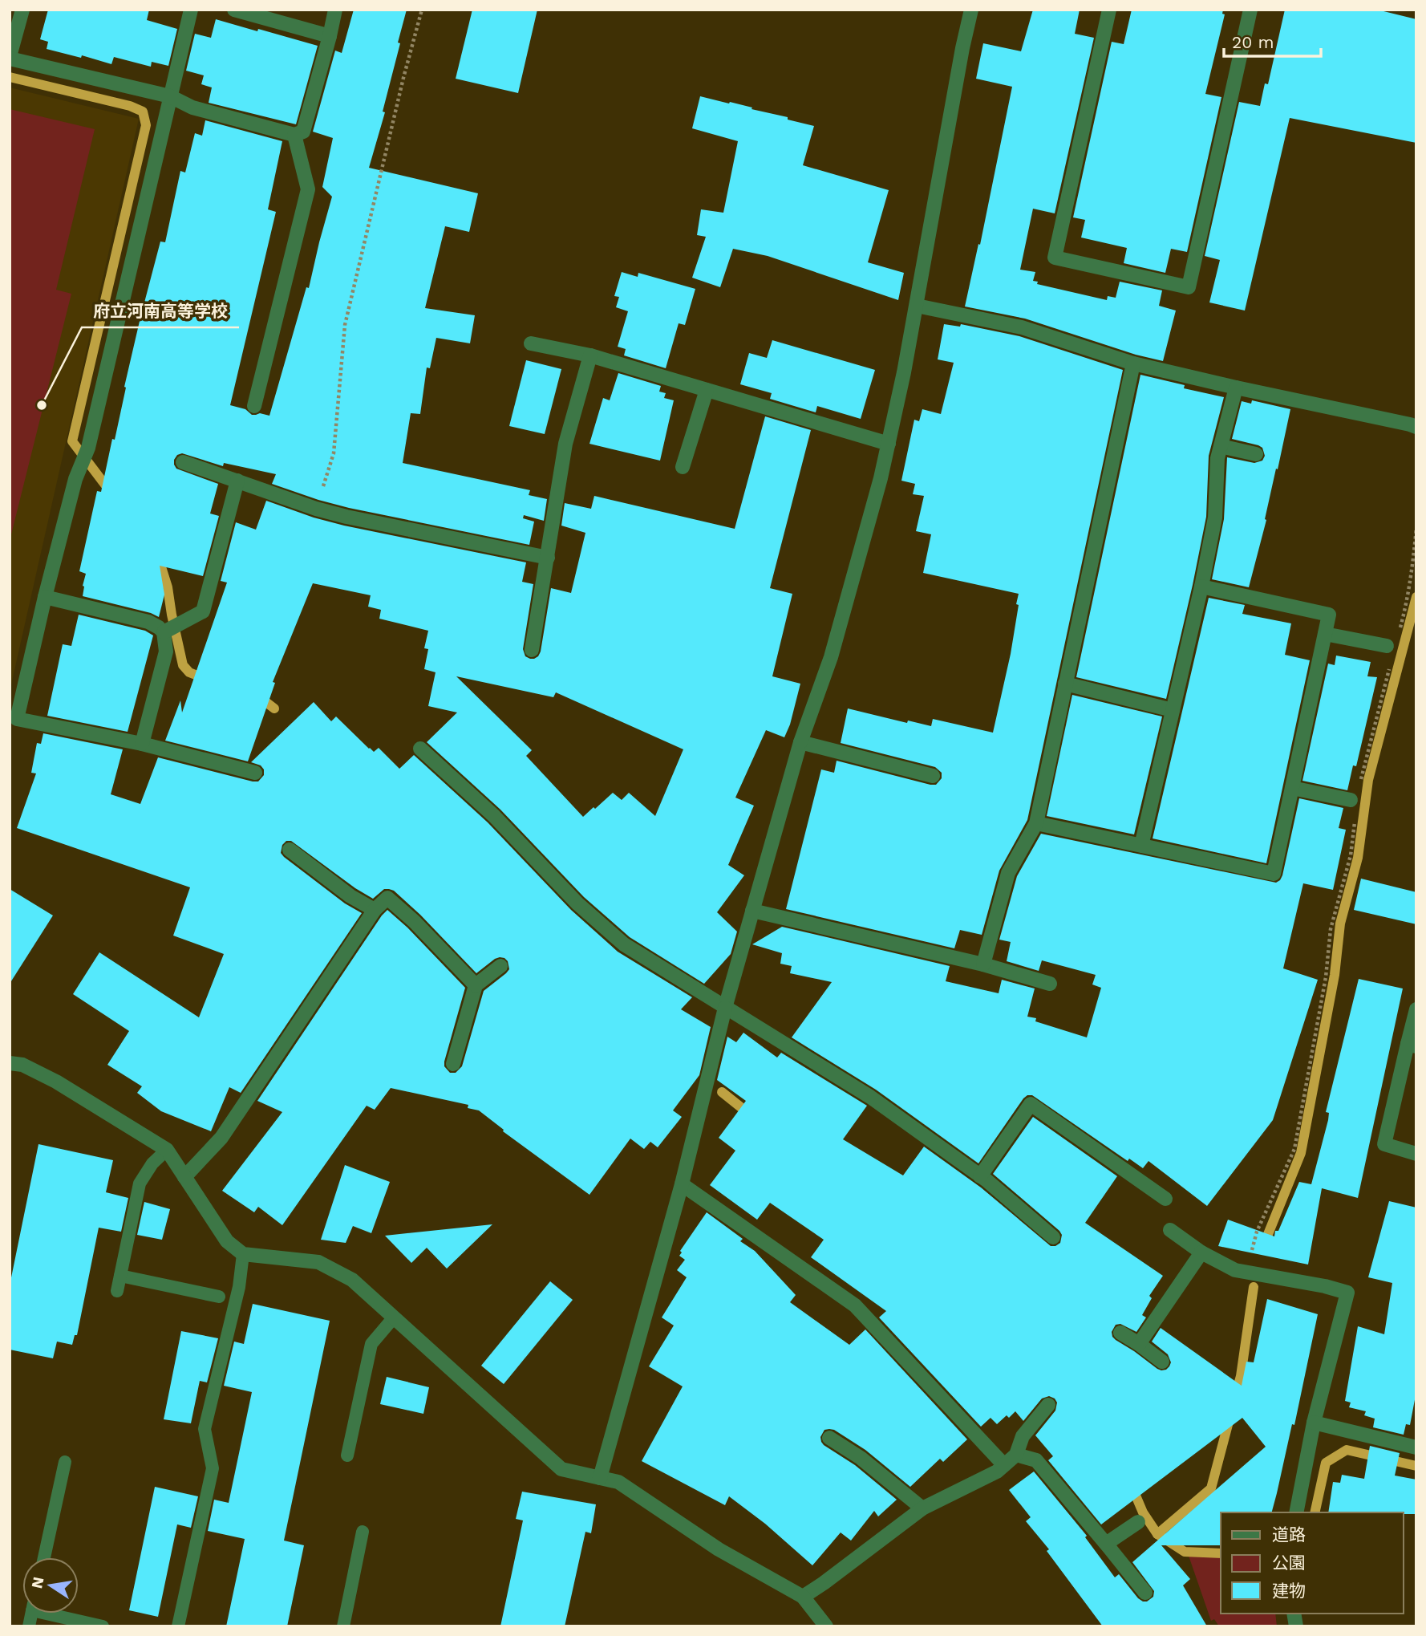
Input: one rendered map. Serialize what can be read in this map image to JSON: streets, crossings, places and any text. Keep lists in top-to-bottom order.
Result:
{
  "places": ["府立河南高等学校"],
  "legend": ["道路", "公園", "建物"],
  "scale_bar": "20 m",
  "north": "left"
}
